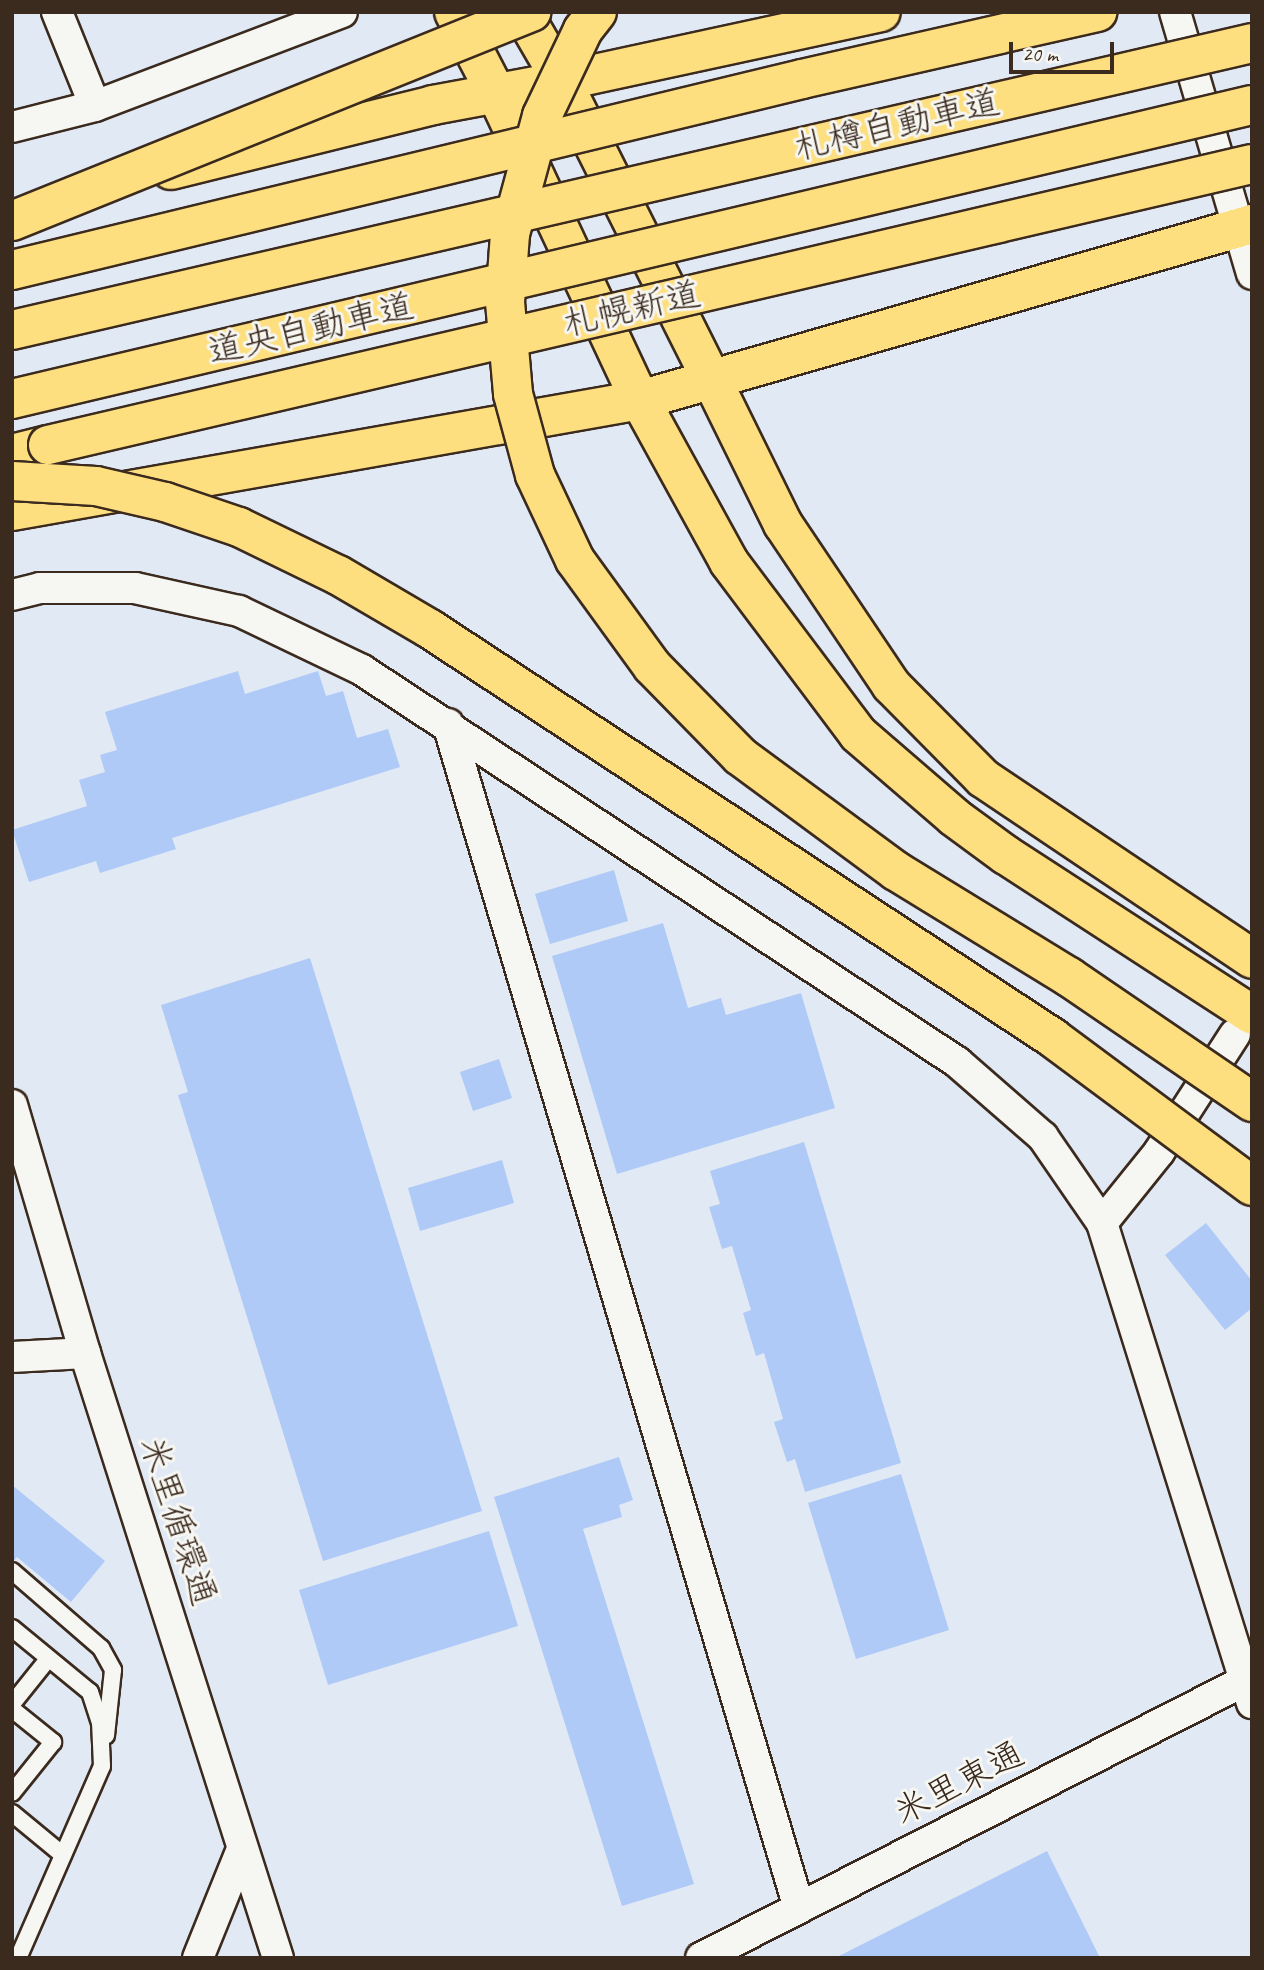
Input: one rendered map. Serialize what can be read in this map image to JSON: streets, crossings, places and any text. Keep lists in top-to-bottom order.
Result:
{
  "streets": {
    "main road": ["札樽自動車道", "札幌新道", "道央自動車道"],
    "street": ["米里循環通", "米里東通"]
  },
  "crossings": [
    ["札樽自動車道", "道央自動車道"]
  ],
  "scale_bar": "20 m"
}
